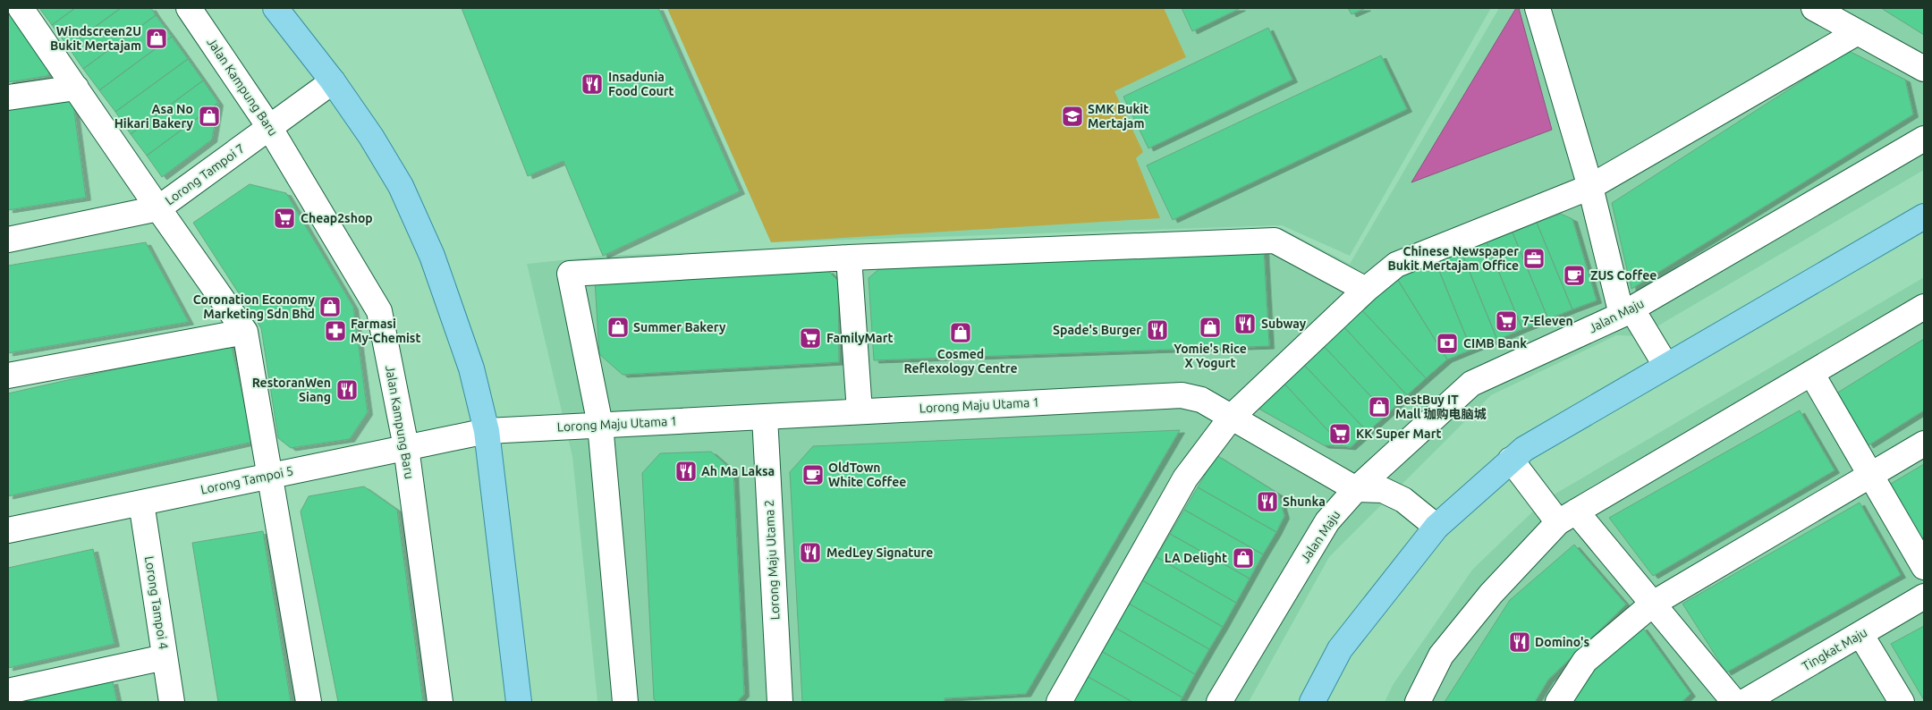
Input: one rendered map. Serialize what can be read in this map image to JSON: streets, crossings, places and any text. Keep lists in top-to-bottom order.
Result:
{
  "streets": {
    "street": [
      "Jalan Kampung Baru",
      "Lorong Tampoi 7",
      "Jalan Maju",
      "Lorong Maju Utama 1",
      "Lorong Tampoi 5",
      "Lorong Maju Utama 2",
      "Lorong Tampoi 4",
      "Tingkat Maju"
    ]
  },
  "crossings": [
    ["Jalan Kampung Baru", "Lorong Tampoi 7"],
    ["Jalan Kampung Baru", "Lorong Tampoi 5"],
    ["Jalan Maju", "Lorong Maju Utama 1"],
    ["Lorong Maju Utama 1", "Lorong Tampoi 5"],
    ["Lorong Maju Utama 1", "Lorong Maju Utama 2"],
    ["Lorong Tampoi 5", "Lorong Tampoi 4"]
  ],
  "places": {
    "shop": [
      "Windscreen2U Bukit Mertajam",
      "Asa No Hikari Bakery",
      "Coronation Economy Marketing Sdn Bhd",
      "Summer Bakery",
      "Yomie's Rice X Yogurt",
      "Cosmed Reflexology Centre",
      "BestBuy IT Mall 珈购电脑城",
      "LA Delight"
    ],
    "restaurant": [
      "Insadunia Food Court",
      "Subway",
      "Spade's Burger",
      "RestoranWen Siang",
      "Ah Ma Laksa",
      "Shunka",
      "MedLey Signature",
      "Domino's"
    ],
    "school or university": ["SMK Bukit Mertajam"],
    "supermarket": [
      "Cheap2shop",
      "7-Eleven",
      "FamilyMart",
      "KK Super Mart"
    ],
    "office": ["Chinese Newspaper Bukit Mertajam Office"],
    "cafe": ["ZUS Coffee", "OldTown White Coffee"],
    "pharmacy": ["Farmasi My-Chemist"],
    "bank": ["CIMB Bank"]
  }
}
